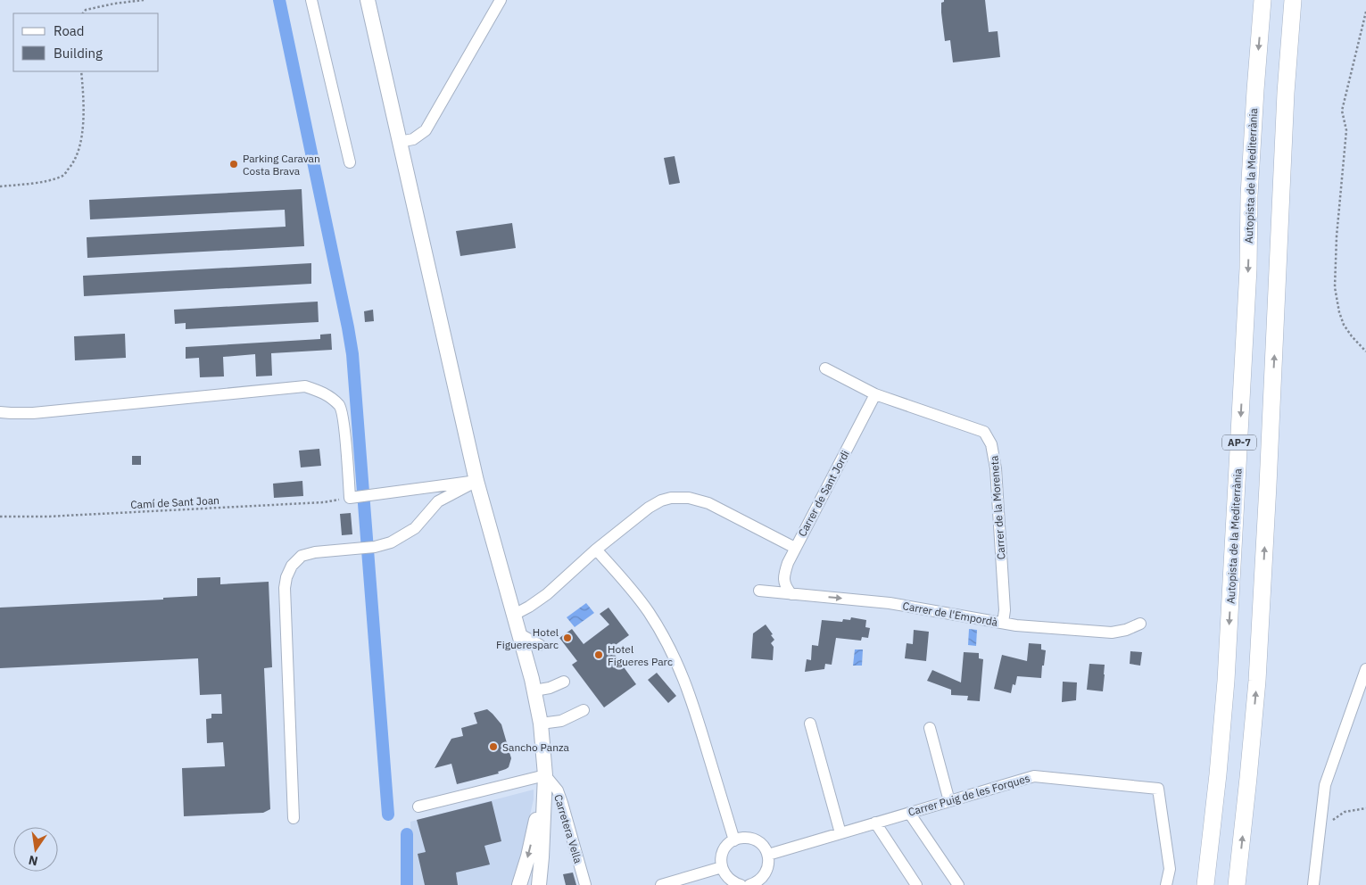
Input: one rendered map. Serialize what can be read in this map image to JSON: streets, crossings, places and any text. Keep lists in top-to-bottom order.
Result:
{
  "streets": {
    "highway": ["Autopista de la Mediterrània", "AP-7"],
    "street": [
      "Carrer de Sant Jordi",
      "Carrer de la Moreneta",
      "Carrer de l'Empordà",
      "Carrer Puig de les Forques",
      "Carretera Vella"
    ],
    "path": ["Camí de Sant Joan"]
  },
  "crossings": [
    ["Carrer de Sant Jordi", "Carrer de la Moreneta"],
    ["Carrer de Sant Jordi", "Carrer de l'Empordà"],
    ["Carrer de la Moreneta", "Carrer de l'Empordà"]
  ],
  "one_way": ["Carrer de l'Empordà"],
  "places": [
    "Parking Caravan Costa Brava",
    "Hotel Figueresparc",
    "Hotel Figueres Parc",
    "Sancho Panza"
  ],
  "legend": ["Road", "Building"],
  "north": "bottom"
}
